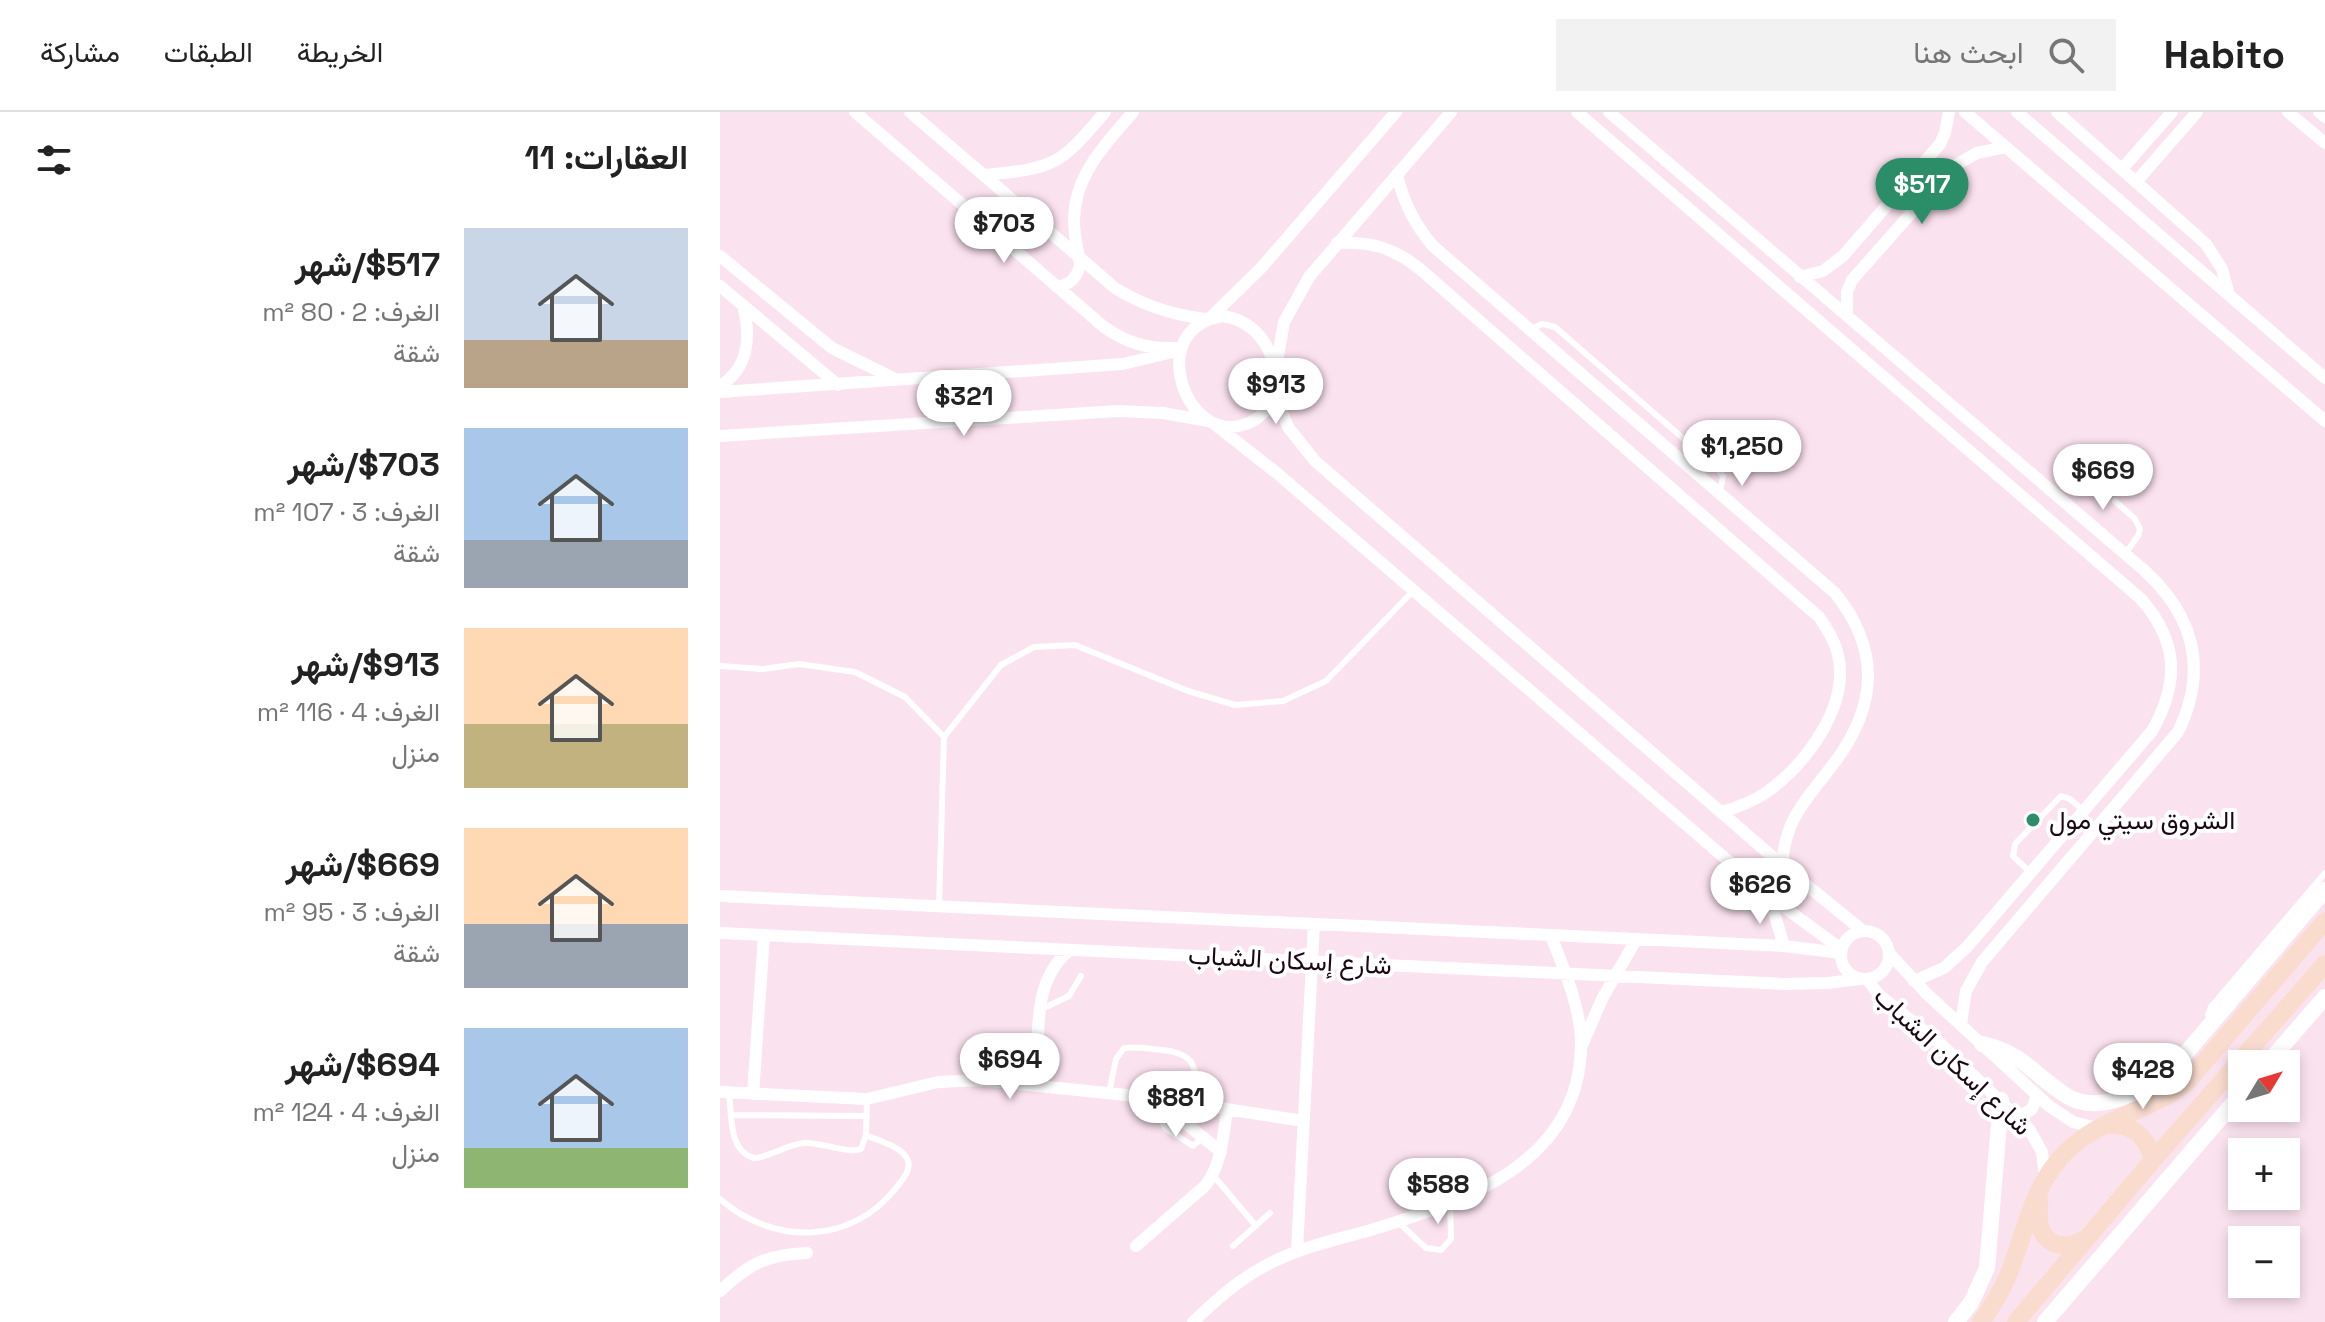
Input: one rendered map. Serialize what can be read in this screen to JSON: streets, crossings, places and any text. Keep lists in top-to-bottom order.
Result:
{
  "streets": {
    "street": ["شارع إسكان الشباب"]
  },
  "places": ["الشروق سيتي مول"],
  "north": "top right",
  "page": {
    "header": "Habito",
    "search": "ابحث هنا",
    "nav": ["الخريطة", "الطبقات", "مشاركة"],
    "heading": "العقارات: 11",
    "price": [
      "$517",
      "$703",
      "$913",
      "$321",
      "$1,250",
      "$669",
      "$626",
      "$694",
      "$428",
      "$881",
      "$588"
    ],
    "list": [
      {
        "name": "$517/شهر",
        "note": "الغرف: 2 · 80 m² · شقة"
      },
      {
        "name": "$703/شهر",
        "note": "الغرف: 3 · 107 m² · شقة"
      },
      {
        "name": "$913/شهر",
        "note": "الغرف: 4 · 116 m² · منزل"
      },
      {
        "name": "$669/شهر",
        "note": "الغرف: 3 · 95 m² · شقة"
      },
      {
        "name": "$694/شهر",
        "note": "الغرف: 4 · 124 m² · منزل"
      }
    ],
    "map_buttons": ["+", "−"]
  }
}
